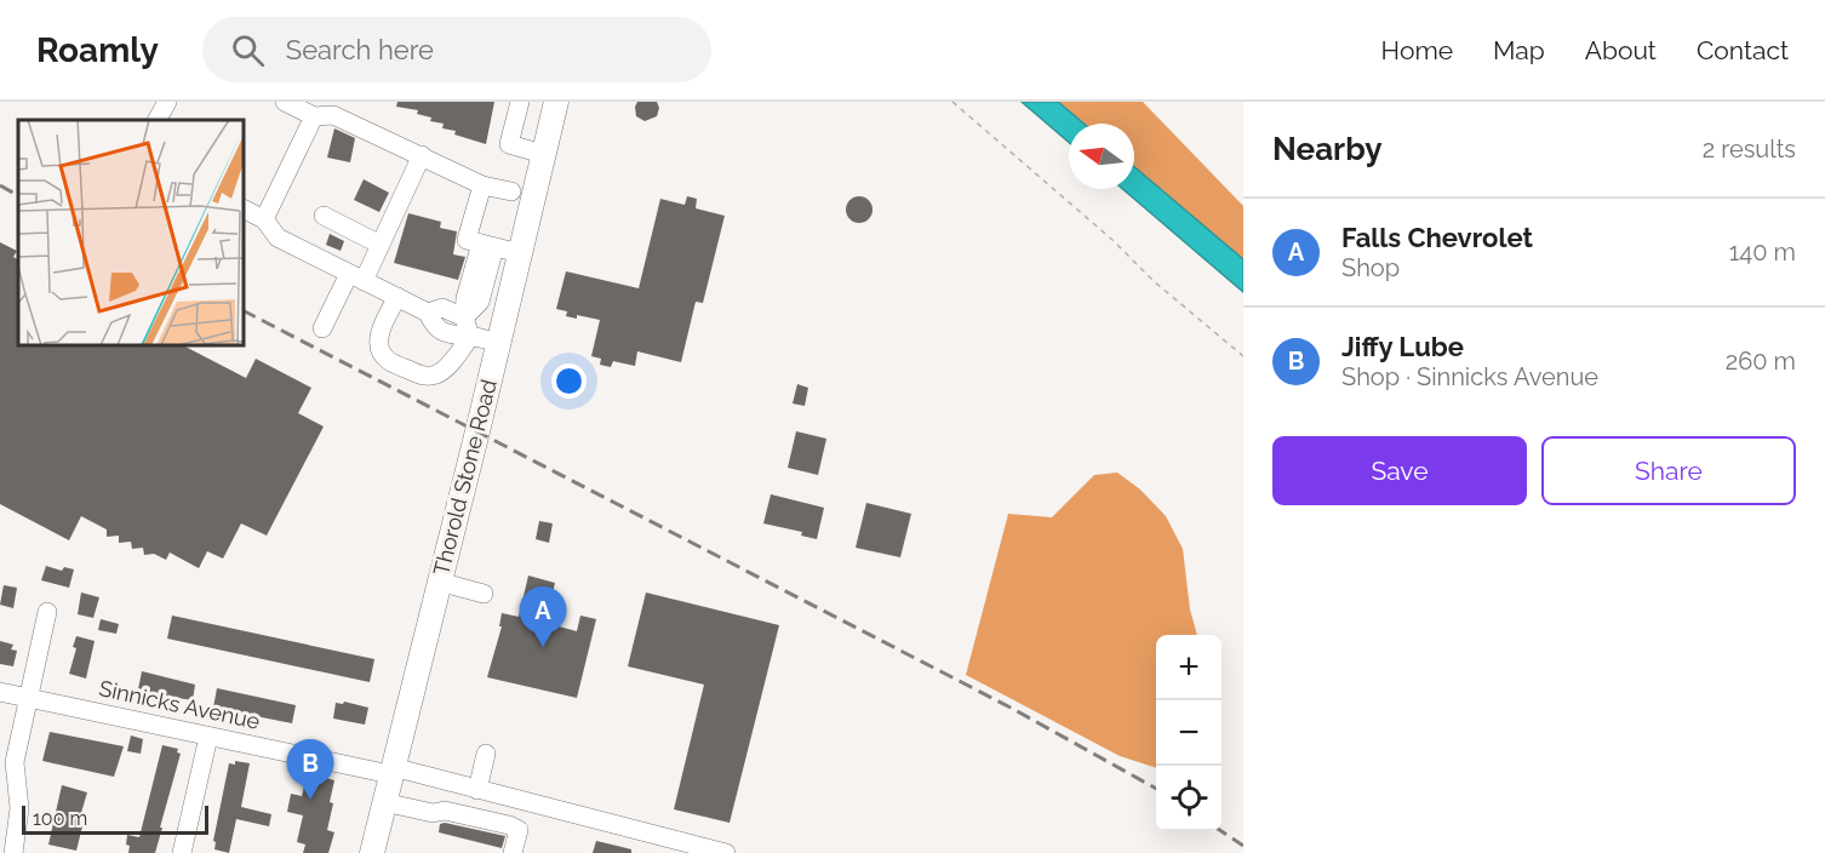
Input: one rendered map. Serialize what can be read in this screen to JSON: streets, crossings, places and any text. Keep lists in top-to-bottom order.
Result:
{
  "streets": {
    "main road": ["Thorold Stone Road"],
    "street": ["Sinnicks Avenue"]
  },
  "crossings": [
    ["Thorold Stone Road", "Sinnicks Avenue"]
  ],
  "scale_bar": "100 m",
  "north": "left",
  "page": {
    "header": "Roamly",
    "search": "Search here",
    "nav": [
      "Home",
      "Map",
      "About",
      "Contact"
    ],
    "heading": ["Nearby", "2 results"],
    "list": [
      {
        "mark": "A",
        "name": "Falls Chevrolet",
        "note": "Shop",
        "value": "140 m"
      },
      {
        "mark": "B",
        "name": "Jiffy Lube",
        "note": "Shop · Sinnicks Avenue",
        "value": "260 m"
      }
    ],
    "buttons": ["Save", "Share"],
    "pins": ["A", "B"],
    "map_buttons": ["+", "−"],
    "scale": "100 m"
  }
}
